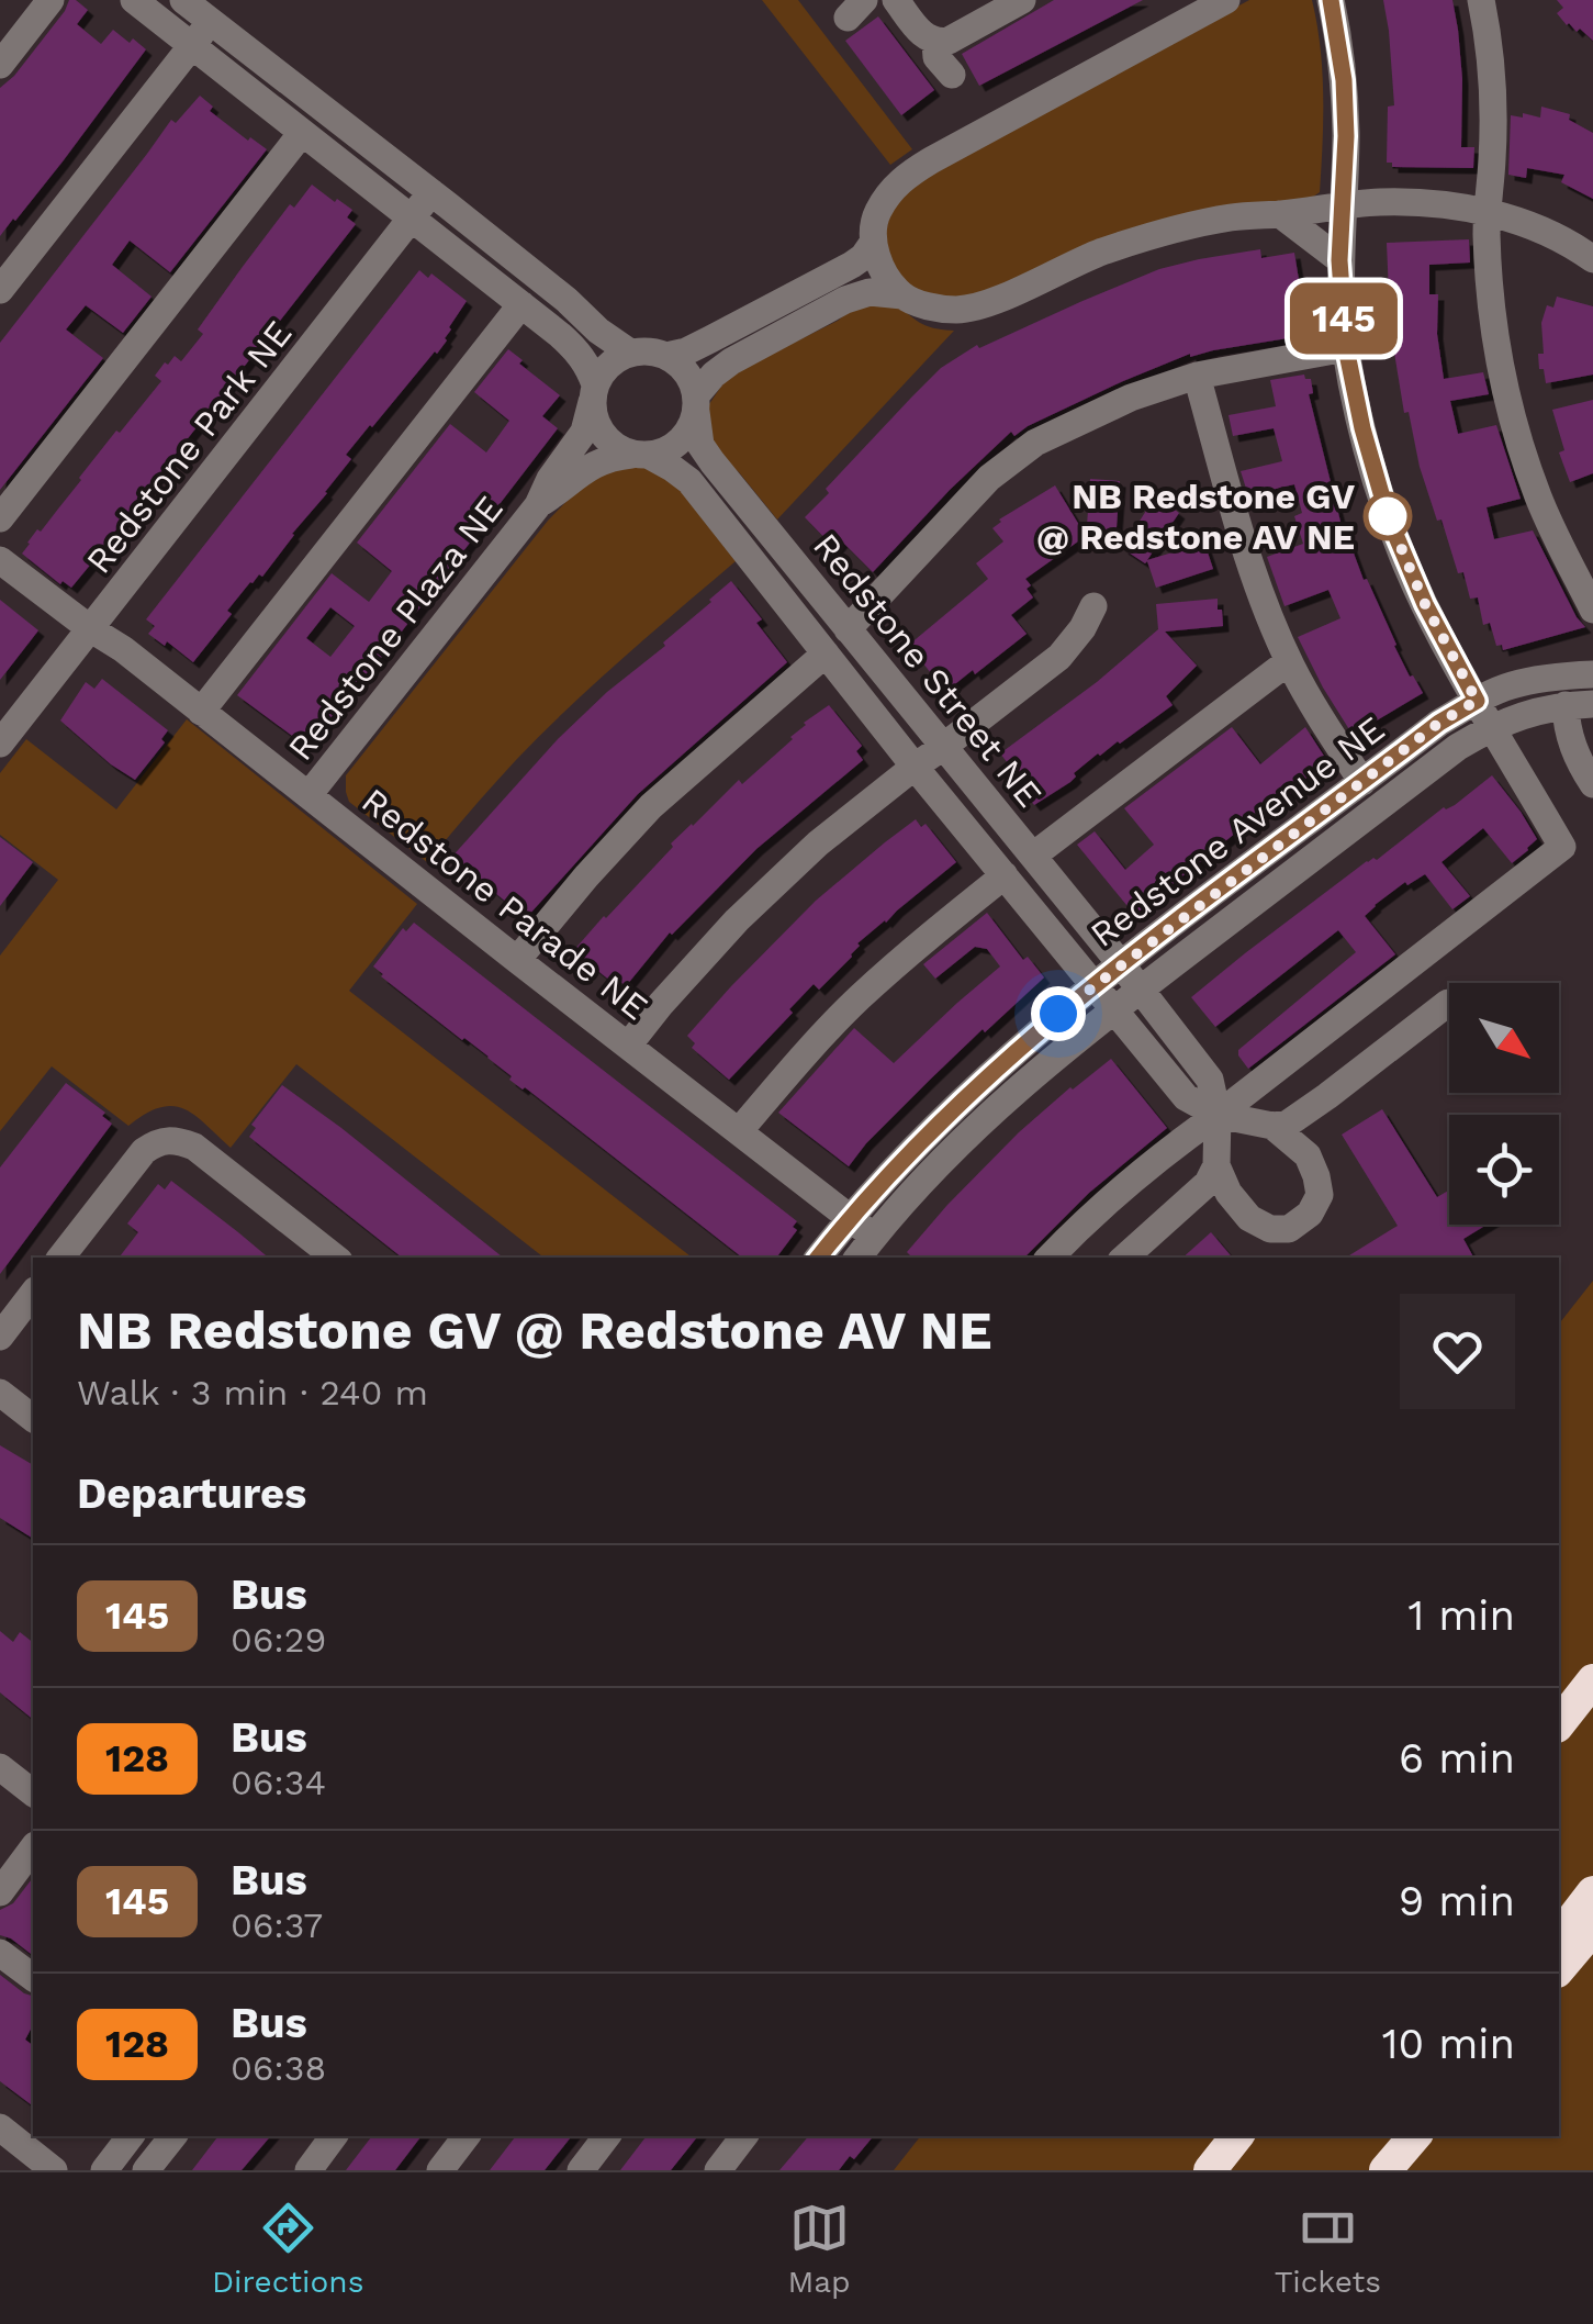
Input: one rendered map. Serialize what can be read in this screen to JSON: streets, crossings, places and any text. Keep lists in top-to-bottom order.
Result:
{
  "streets": {
    "street": [
      "Redstone Park NE",
      "Redstone Plaza NE",
      "Redstone Street NE",
      "Redstone Avenue NE",
      "Redstone Parade NE"
    ]
  },
  "crossings": [
    ["Redstone Park NE", "Redstone Parade NE"],
    ["Redstone Plaza NE", "Redstone Street NE"],
    ["Redstone Plaza NE", "Redstone Parade NE"],
    ["Redstone Street NE", "Redstone Avenue NE"],
    ["Redstone Avenue NE", "Redstone Parade NE"]
  ],
  "places": ["NB Redstone GV @ Redstone AV NE"],
  "lines": ["bus line 145"],
  "north": "bottom right",
  "page": {
    "on_map": "145",
    "heading": [
      ["NB Redstone GV @ Redstone AV NE", "Walk · 3 min · 240 m"],
      "Departures"
    ],
    "list": [
      {
        "mark": "145",
        "name": "Bus",
        "note": "06:29",
        "value": "1 min"
      },
      {
        "mark": "128",
        "name": "Bus",
        "note": "06:34",
        "value": "6 min"
      },
      {
        "mark": "145",
        "name": "Bus",
        "note": "06:37",
        "value": "9 min"
      },
      {
        "mark": "128",
        "name": "Bus",
        "note": "06:38",
        "value": "10 min"
      }
    ],
    "tabs": ["Directions", "Map", "Tickets"]
  }
}
